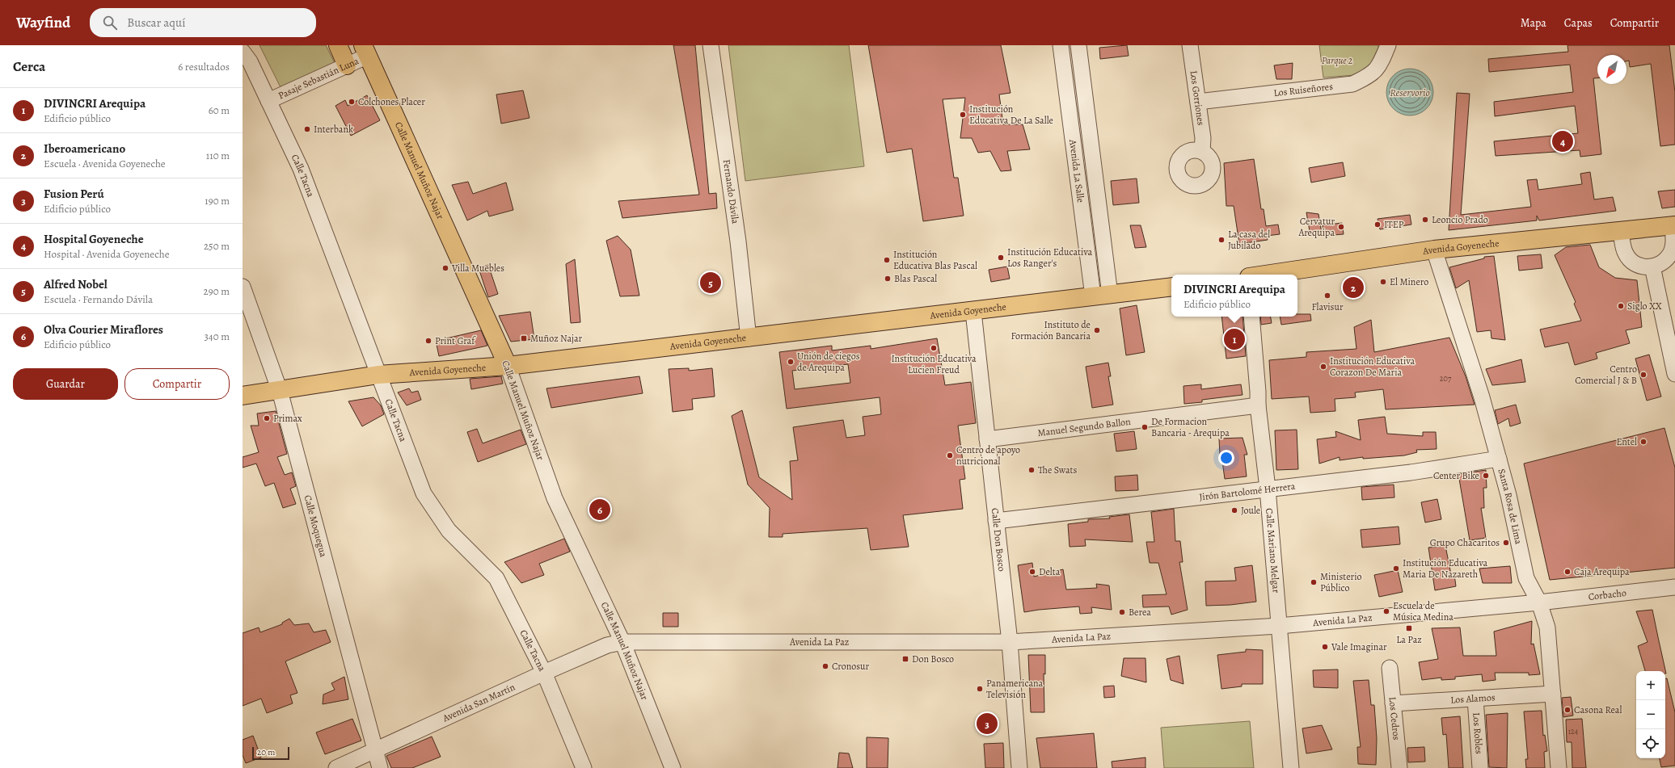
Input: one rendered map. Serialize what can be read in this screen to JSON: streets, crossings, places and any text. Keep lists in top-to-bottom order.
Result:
{
  "streets": {
    "main road": ["Calle Manuel Muñoz Najar", "Avenida Goyeneche"],
    "street": [
      "Pasaje Sebastián Luna",
      "Los Ruiseñores",
      "Los Gorriones",
      "Avenida La Salle",
      "Calle Tacna",
      "Fernando Dávila",
      "Manuel Segundo Ballon",
      "Jirón Bartolomé Herrera",
      "Santa Rosa de Lima",
      "Calle Moquegua",
      "Calle Don Bosco",
      "Calle Mariano Melgar",
      "Corbacho",
      "Avenida La Paz",
      "Los Alamos",
      "Avenida San Martín",
      "Los Cedros",
      "Los Robles"
    ]
  },
  "crossings": [
    ["Pasaje Sebastián Luna", "Calle Manuel Muñoz Najar"],
    ["Pasaje Sebastián Luna", "Calle Tacna"],
    ["Los Ruiseñores", "Los Gorriones"],
    ["Calle Manuel Muñoz Najar", "Avenida Goyeneche"],
    ["Calle Manuel Muñoz Najar", "Avenida La Paz"],
    ["Calle Manuel Muñoz Najar", "Avenida San Martín"],
    ["Avenida La Salle", "Avenida Goyeneche"],
    ["Calle Tacna", "Avenida Goyeneche"],
    ["Calle Tacna", "Avenida San Martín"],
    ["Fernando Dávila", "Avenida Goyeneche"],
    ["Avenida Goyeneche", "Santa Rosa de Lima"],
    ["Avenida Goyeneche", "Calle Moquegua"],
    ["Avenida Goyeneche", "Calle Don Bosco"],
    ["Manuel Segundo Ballon", "Calle Don Bosco"],
    ["Manuel Segundo Ballon", "Calle Mariano Melgar"],
    ["Jirón Bartolomé Herrera", "Santa Rosa de Lima"],
    ["Jirón Bartolomé Herrera", "Calle Don Bosco"],
    ["Jirón Bartolomé Herrera", "Calle Mariano Melgar"],
    ["Santa Rosa de Lima", "Corbacho"],
    ["Santa Rosa de Lima", "Avenida La Paz"],
    ["Santa Rosa de Lima", "Los Alamos"],
    ["Calle Moquegua", "Avenida San Martín"],
    ["Calle Don Bosco", "Avenida La Paz"],
    ["Calle Mariano Melgar", "Avenida La Paz"],
    ["Corbacho", "Avenida La Paz"],
    ["Avenida La Paz", "Avenida San Martín"],
    ["Los Alamos", "Los Cedros"],
    ["Los Alamos", "Los Robles"]
  ],
  "water": ["Reservorio"],
  "parks": ["Parque 2"],
  "places": {
    "other": [
      "Colchones Placer",
      "Institución Educativa De La Salle",
      "Interbank",
      "Leoncio Prado",
      "ITEP",
      "Cervatur Arequipa",
      "La casa del Jubilado",
      "Institución Educativa Los Ranger's",
      "Institución Educativa Blas Pascal",
      "Villa Muebles",
      "Blas Pascal",
      "El Minero",
      "Flavisur",
      "Siglo XX",
      "Instituto de Formación Bancaria",
      "Print Graf",
      "Institución Educativa Lucien Freud",
      "Unión de ciegos de Arequipa",
      "Institución Educativa Corazon De Maria",
      "Centro Comercial J & B",
      "Primax",
      "De Formacion Bancaria - Arequipa",
      "Entel",
      "Centro de apoyo nutricional",
      "The Swats",
      "Center Bike",
      "Joule",
      "Grupo Chacaritos",
      "Institución Educativa Maria De Nazareth",
      "Delta",
      "Caja Arequipa",
      "Ministerio Público",
      "Escuela de Música Medina",
      "Berea",
      "Vale Imaginar",
      "Cronosur",
      "Panamericana Televisión",
      "Casona Real"
    ],
    "transit": ["Muñoz Najar", "La Paz", "Don Bosco"]
  },
  "house_numbers": ["207", "124"],
  "scale_bar": "20 m",
  "north": "bottom left",
  "page": {
    "header": "Wayfind",
    "search": "Buscar aquí",
    "nav": ["Mapa", "Capas", "Compartir"],
    "heading": ["Cerca", "6 resultados"],
    "list": [
      {
        "mark": "1",
        "name": "DIVINCRI Arequipa",
        "note": "Edificio público",
        "value": "60 m"
      },
      {
        "mark": "2",
        "name": "Iberoamericano",
        "note": "Escuela · Avenida Goyeneche",
        "value": "110 m"
      },
      {
        "mark": "3",
        "name": "Fusion Perú",
        "note": "Edificio público",
        "value": "190 m"
      },
      {
        "mark": "4",
        "name": "Hospital Goyeneche",
        "note": "Hospital · Avenida Goyeneche",
        "value": "250 m"
      },
      {
        "mark": "5",
        "name": "Alfred Nobel",
        "note": "Escuela · Fernando Dávila",
        "value": "290 m"
      },
      {
        "mark": "6",
        "name": "Olva Courier Miraflores",
        "note": "Edificio público",
        "value": "340 m"
      }
    ],
    "pins": [
      "4",
      "5",
      "2",
      "1",
      "6",
      "3"
    ],
    "popup": ["DIVINCRI Arequipa", "Edificio público"],
    "buttons": ["Guardar", "Compartir"],
    "map_buttons": ["+", "−"],
    "scale": "20 m"
  }
}
